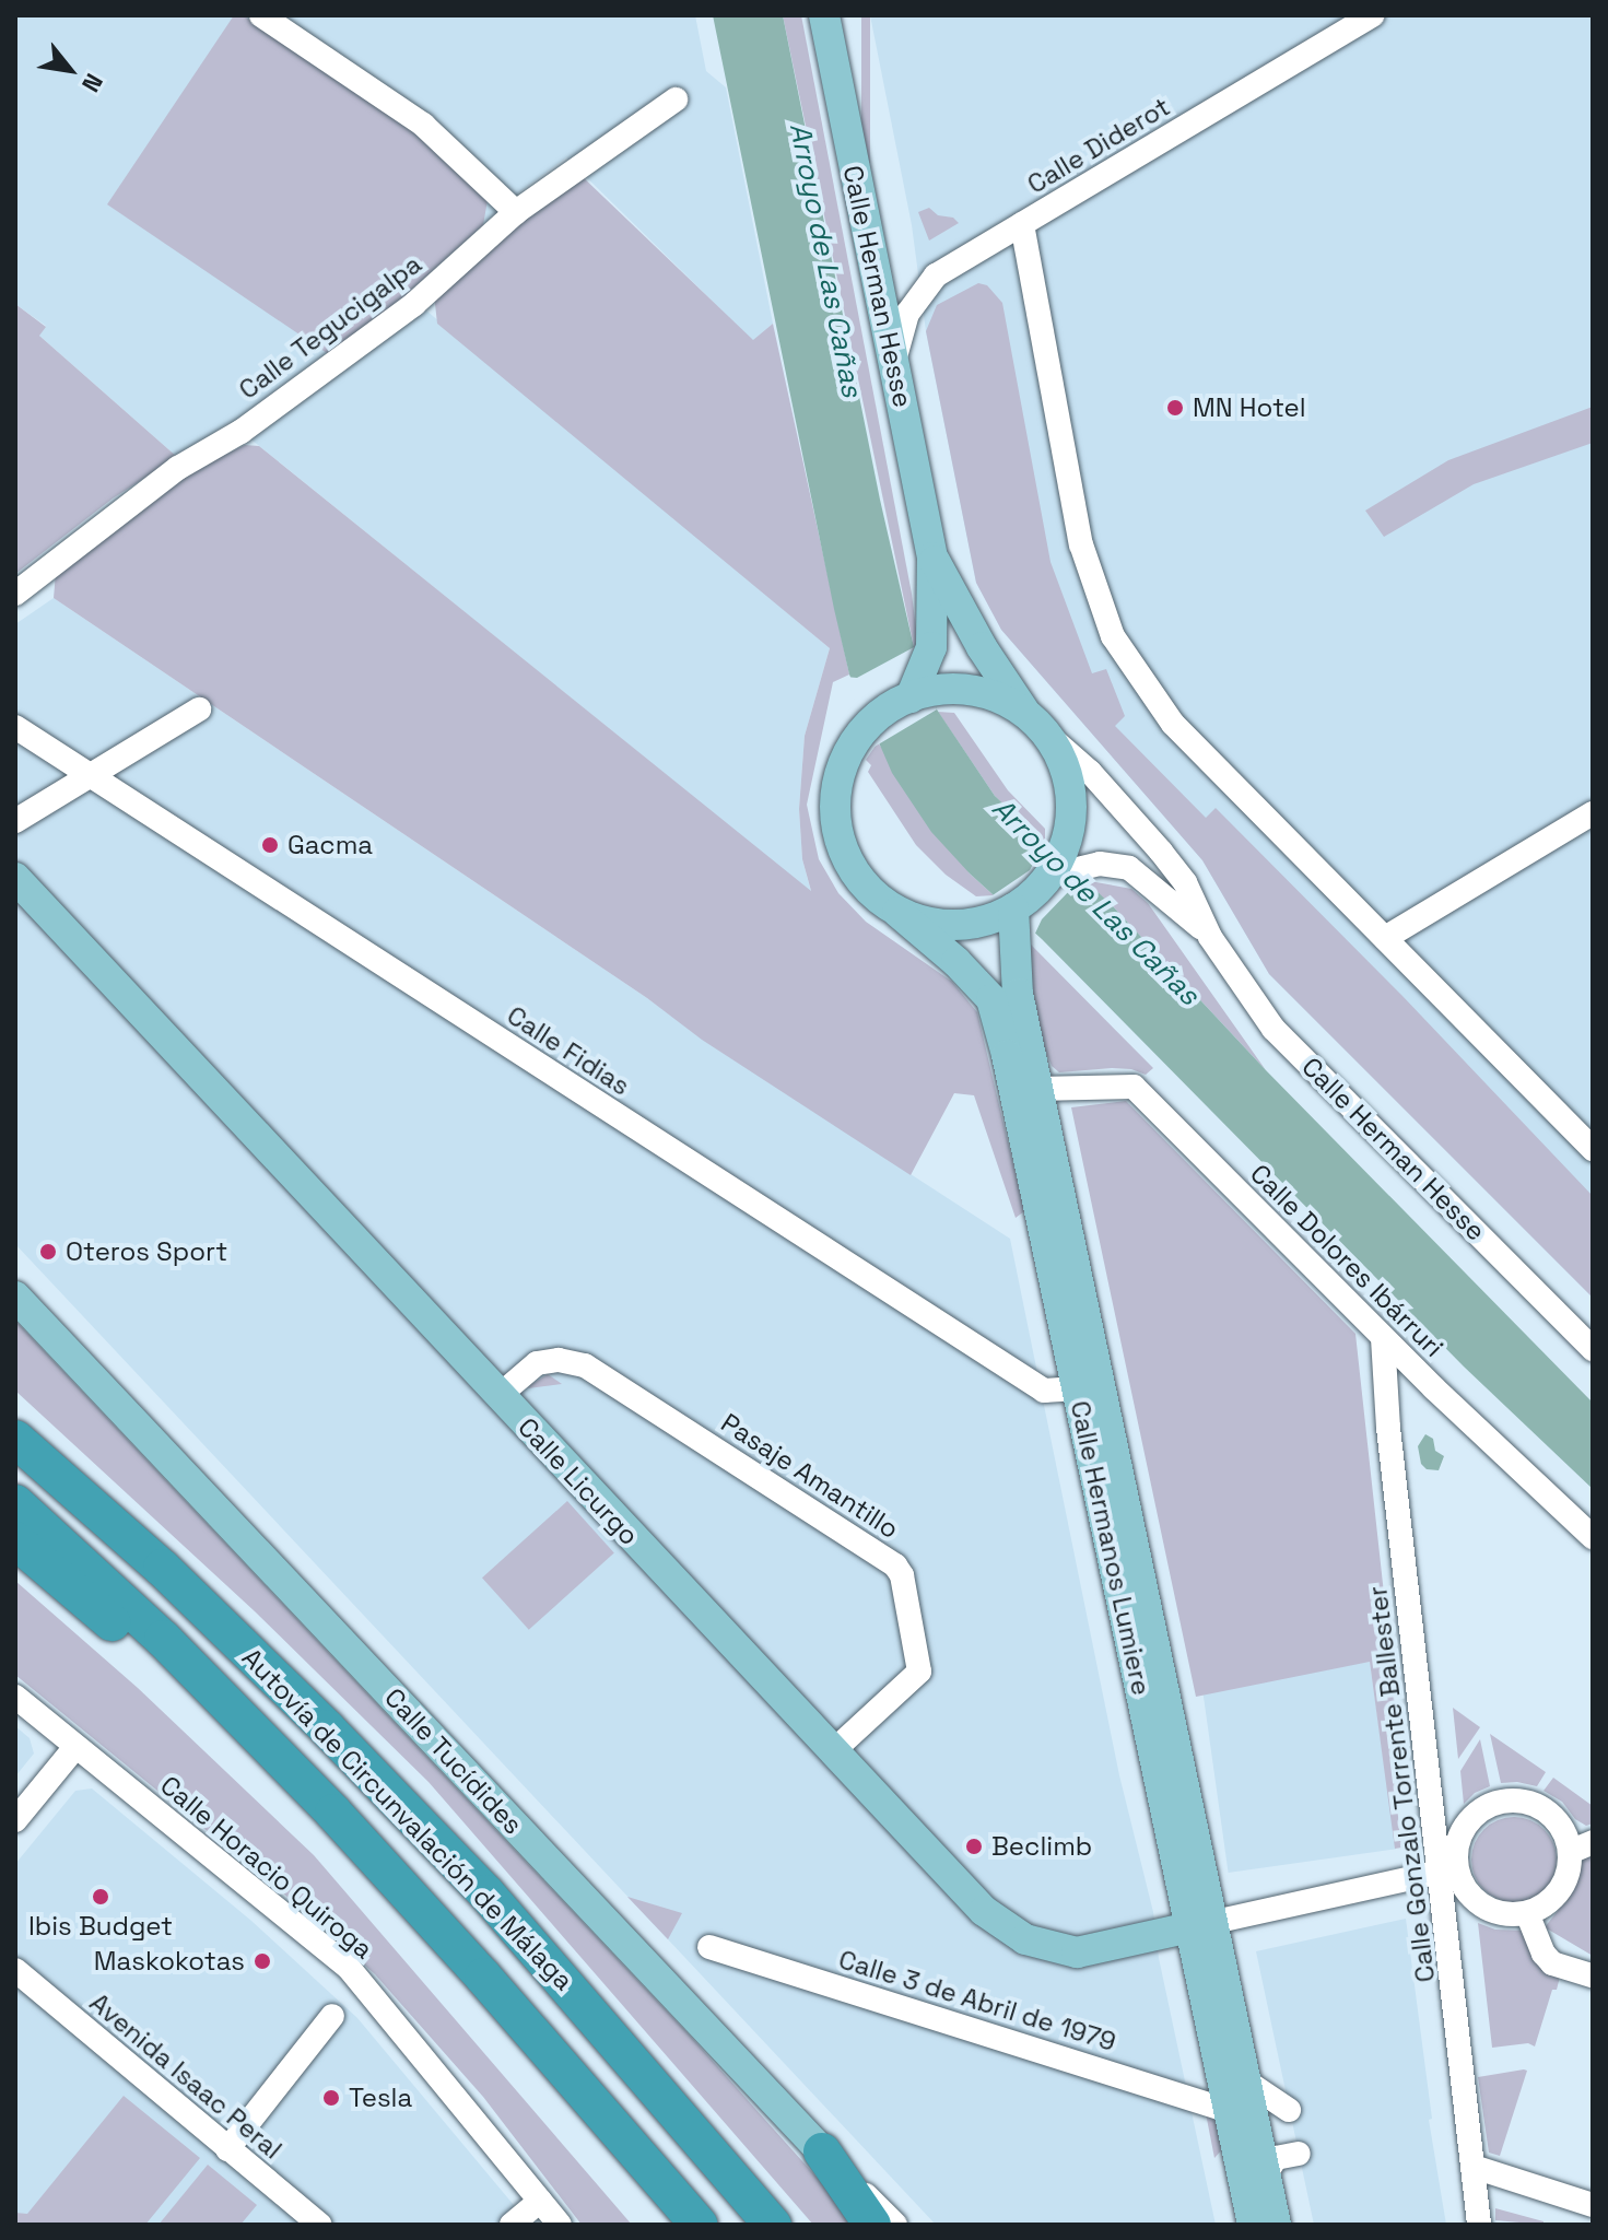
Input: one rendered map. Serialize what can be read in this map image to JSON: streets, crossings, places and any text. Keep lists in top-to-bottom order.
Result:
{
  "streets": {
    "highway": ["Autovía de Circunvalación de Málaga"],
    "main road": [
      "Calle Herman Hesse",
      "Calle Licurgo",
      "Calle Hermanos Lumiere",
      "Calle Tucídides"
    ],
    "street": [
      "Calle Diderot",
      "Calle Tegucigalpa",
      "Calle Fidias",
      "Calle Dolores Ibárruri",
      "Pasaje Amantillo",
      "Calle Gonzalo Torrente Ballester",
      "Calle Horacio Quiroga",
      "Calle 3 de Abril de 1979",
      "Avenida Isaac Peral"
    ]
  },
  "crossings": [
    ["Calle Diderot", "Calle Herman Hesse"],
    ["Calle Herman Hesse", "Calle Hermanos Lumiere"],
    ["Calle Fidias", "Calle Hermanos Lumiere"],
    ["Calle Dolores Ibárruri", "Calle Hermanos Lumiere"],
    ["Calle Dolores Ibárruri", "Calle Gonzalo Torrente Ballester"],
    ["Pasaje Amantillo", "Calle Licurgo"],
    ["Calle Licurgo", "Calle Hermanos Lumiere"],
    ["Calle Hermanos Lumiere", "Calle 3 de Abril de 1979"]
  ],
  "water": ["Arroyo de Las Cañas"],
  "places": [
    "MN Hotel",
    "Gacma",
    "Oteros Sport",
    "Beclimb",
    "Ibis Budget",
    "Maskokotas",
    "Tesla"
  ],
  "north": "bottom right"
}
